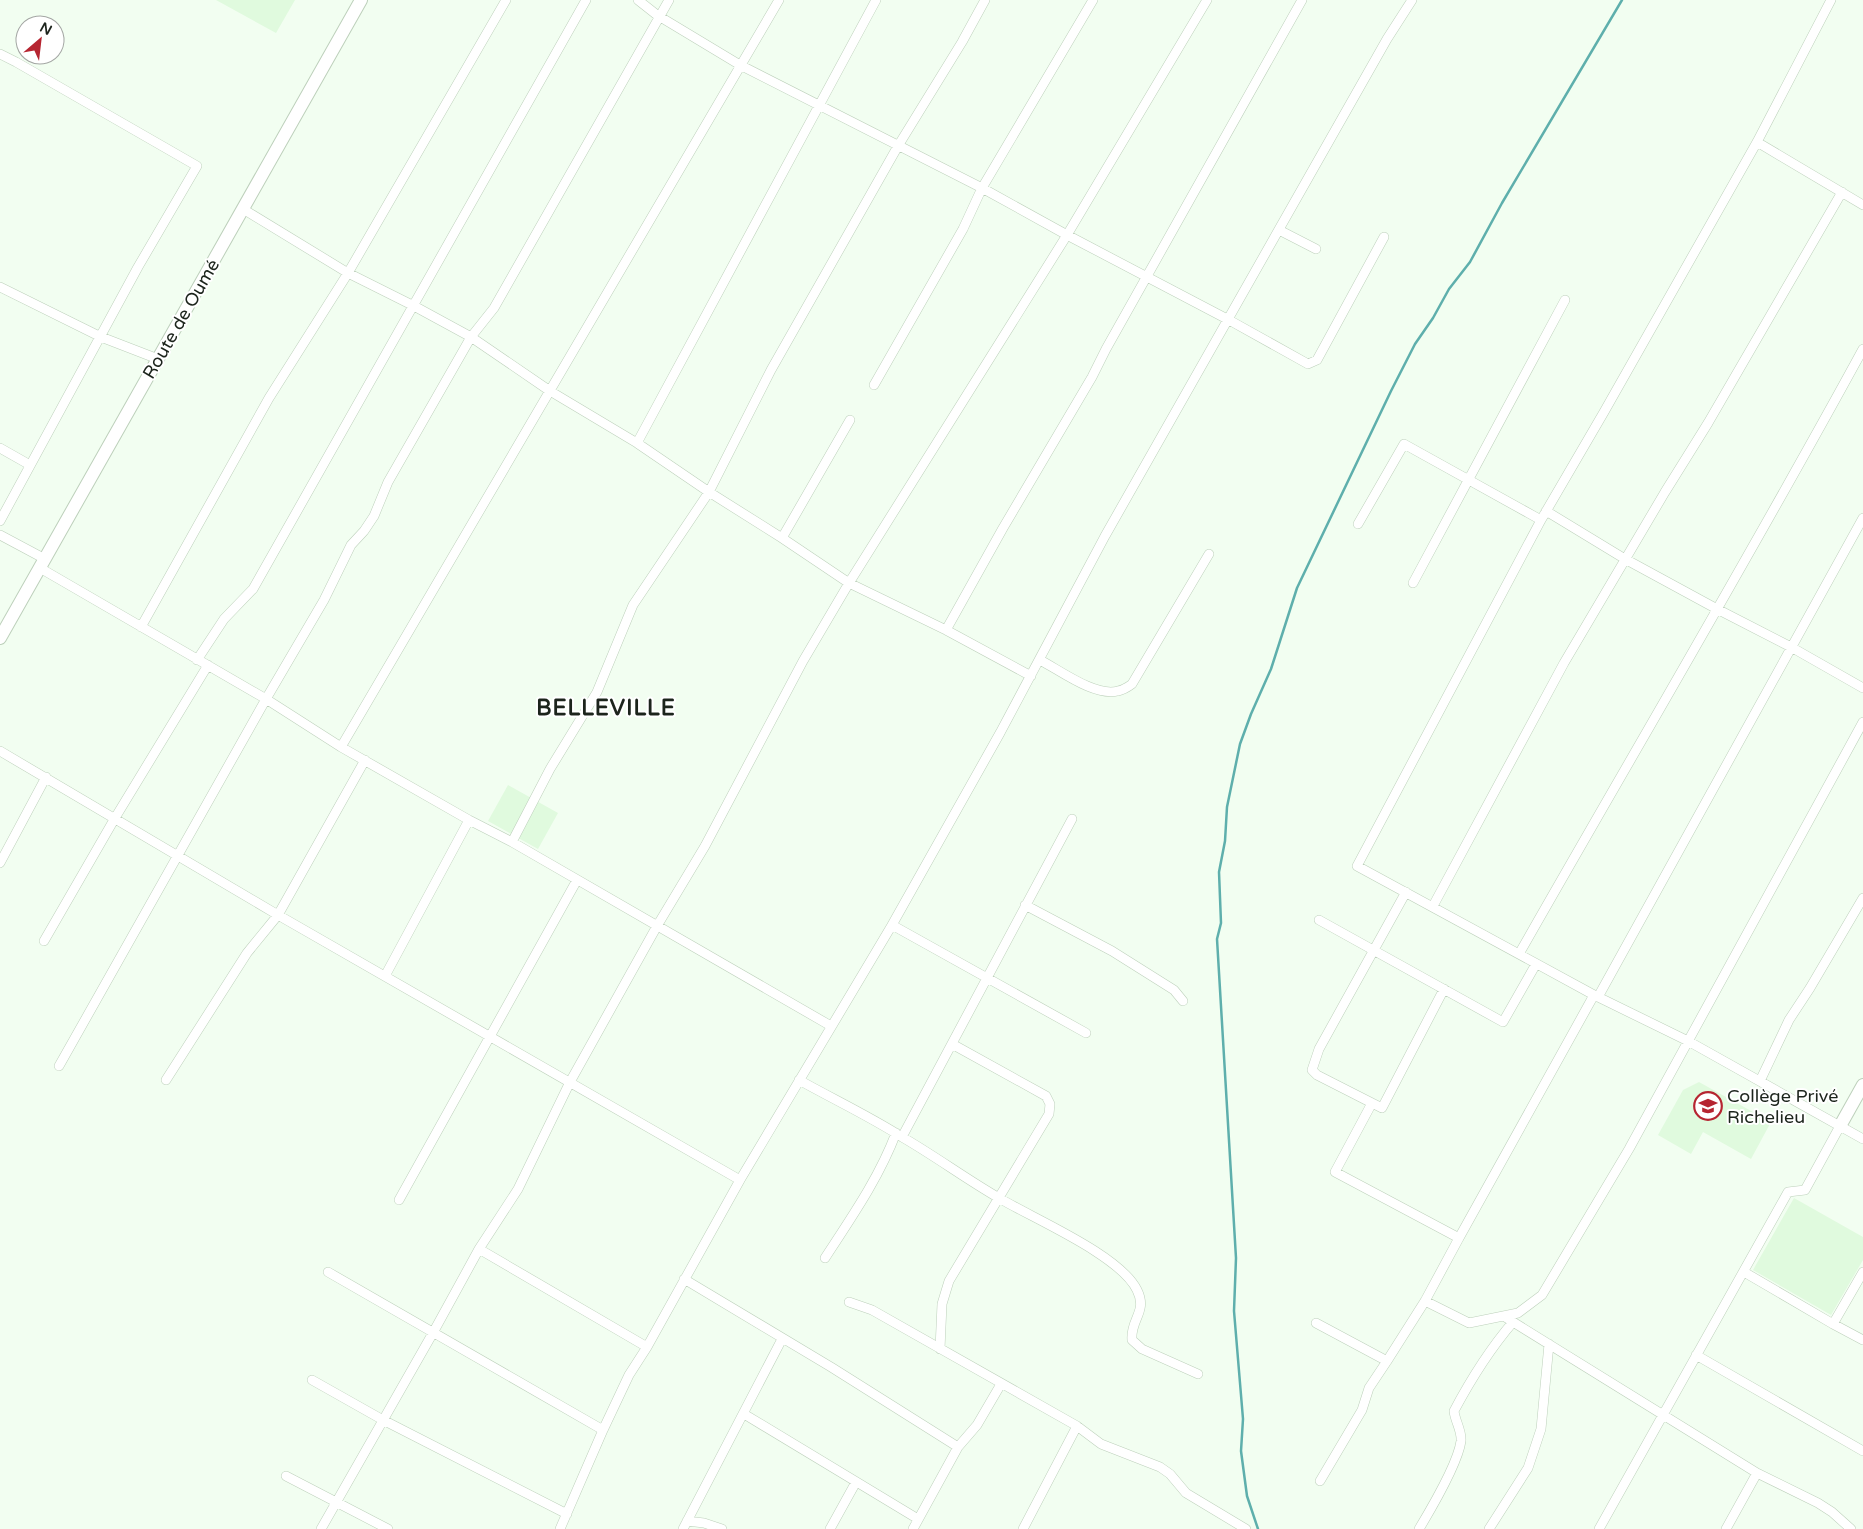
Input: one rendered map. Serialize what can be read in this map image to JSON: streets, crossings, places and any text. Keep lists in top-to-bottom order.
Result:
{
  "streets": {
    "street": ["Route de Oumé"]
  },
  "districts": ["BELLEVILLE"],
  "places": {
    "school or university": ["Collège Privé Richelieu"]
  },
  "north": "top right"
}
